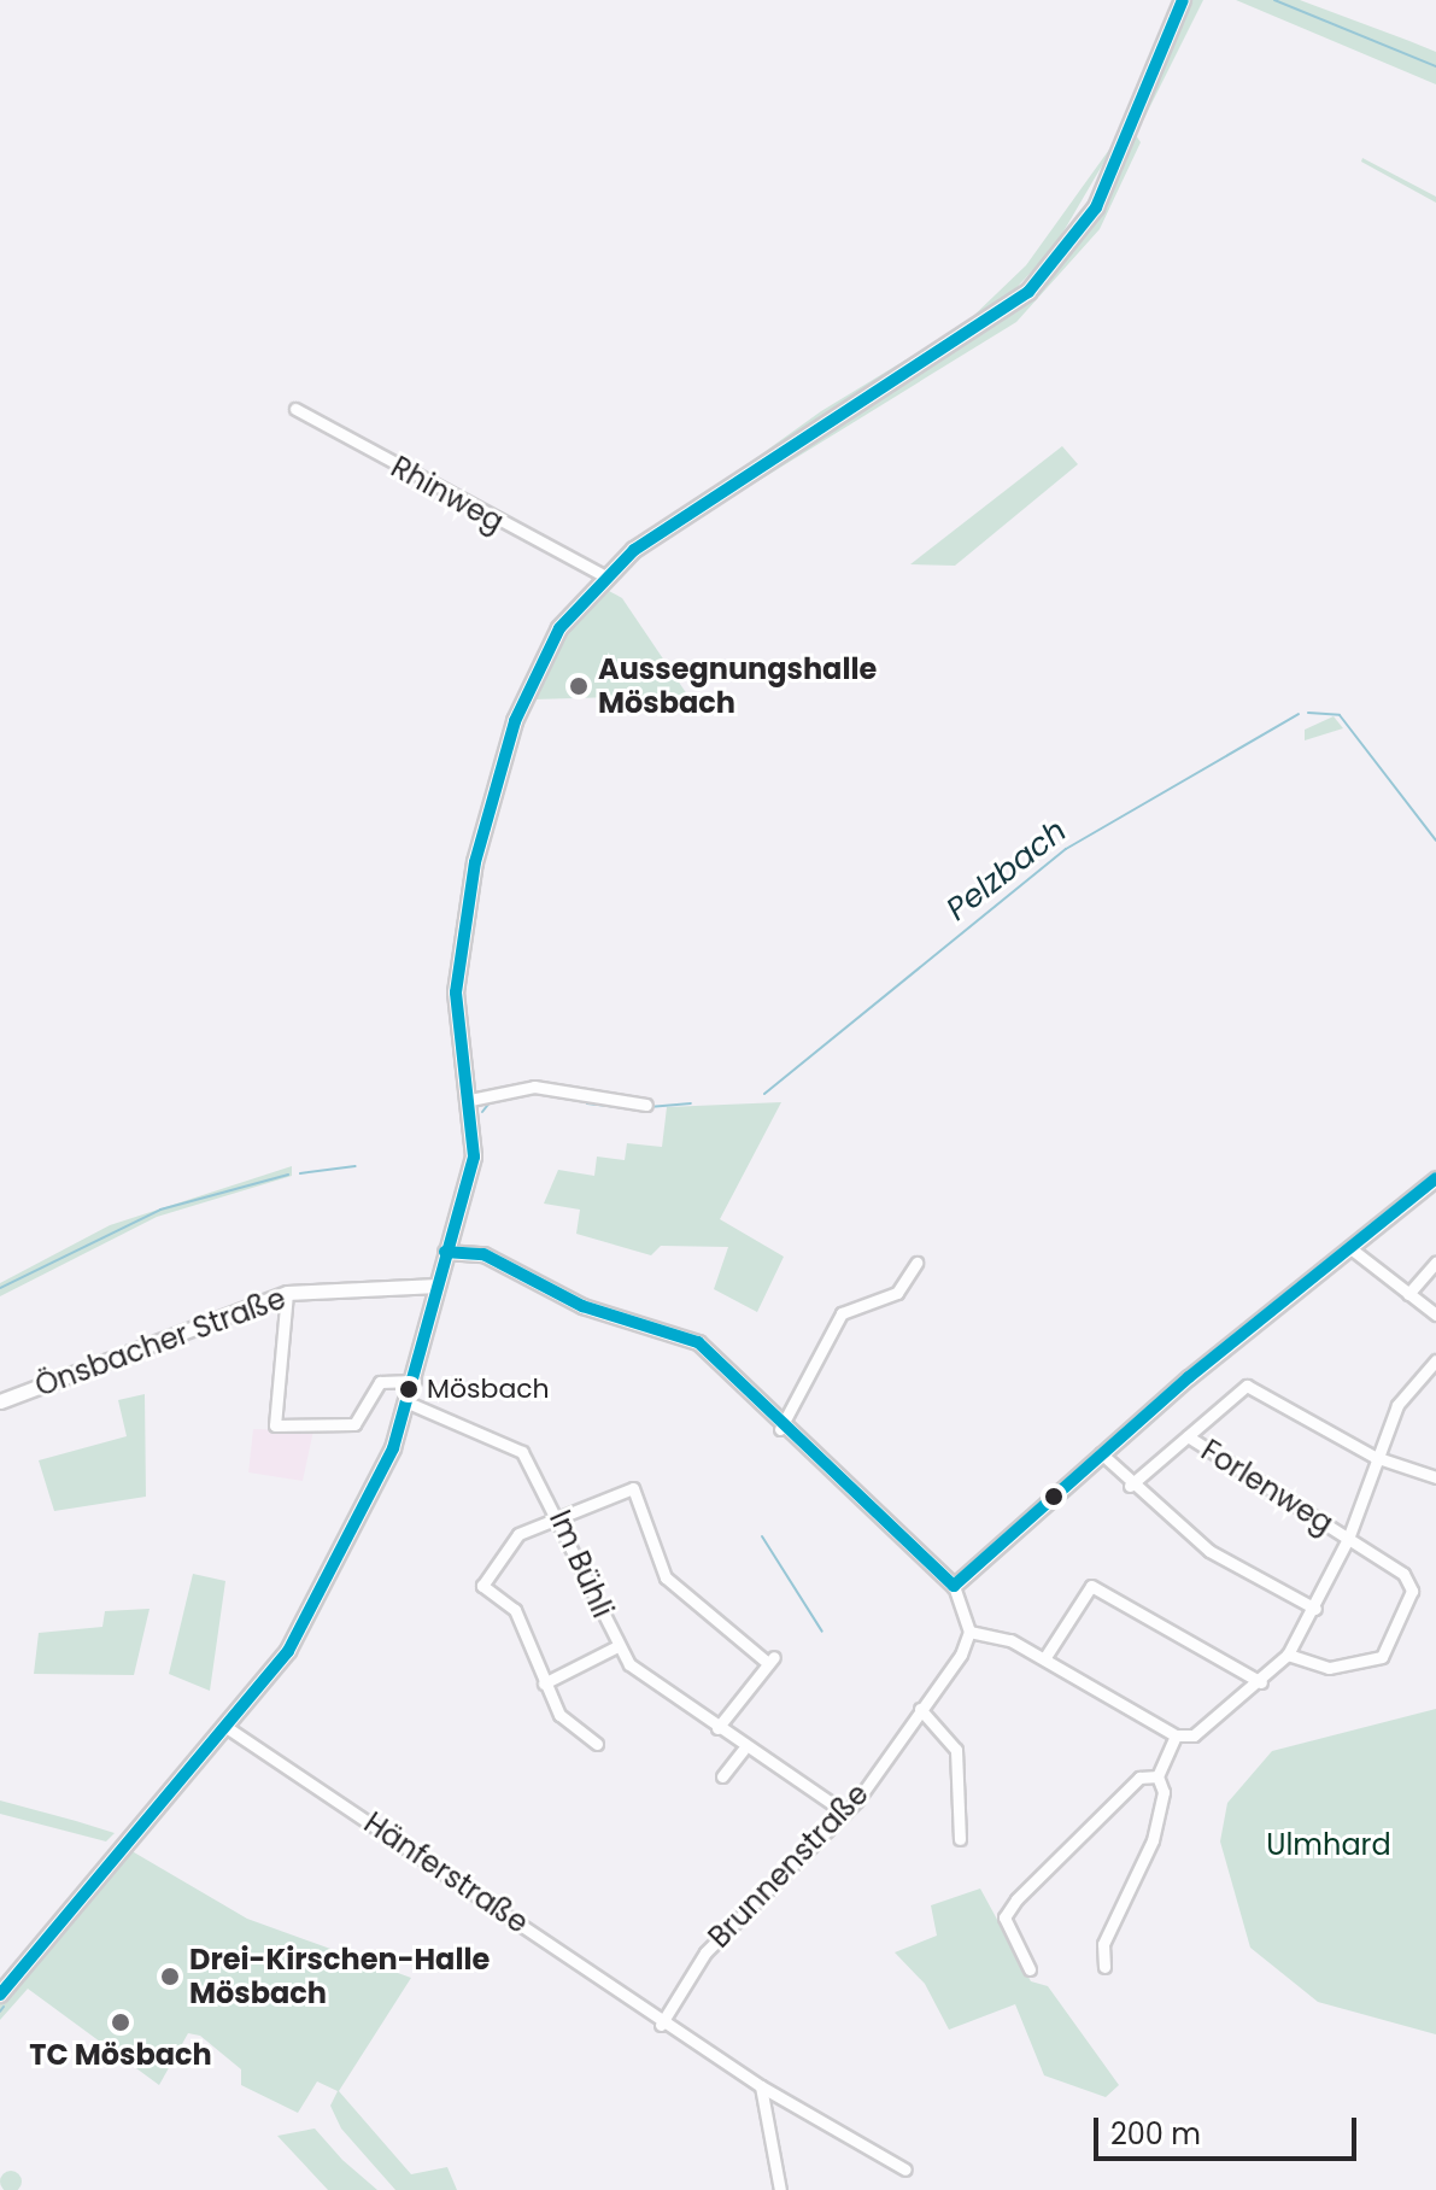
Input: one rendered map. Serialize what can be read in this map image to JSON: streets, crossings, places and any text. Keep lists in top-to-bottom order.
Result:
{
  "streets": {
    "street": [
      "Rhinweg",
      "Önsbacher Straße",
      "Forlenweg",
      "Im Bühli",
      "Brunnenstraße",
      "Hänferstraße"
    ]
  },
  "crossings": [
    ["Im Bühli", "Brunnenstraße"],
    ["Brunnenstraße", "Hänferstraße"]
  ],
  "water": ["Pelzbach"],
  "parks": ["Ulmhard"],
  "places": [
    "Aussegnungshalle Mösbach",
    "Mösbach",
    "Drei-Kirschen-Halle Mösbach",
    "TC Mösbach"
  ],
  "scale_bar": "200 m"
}
